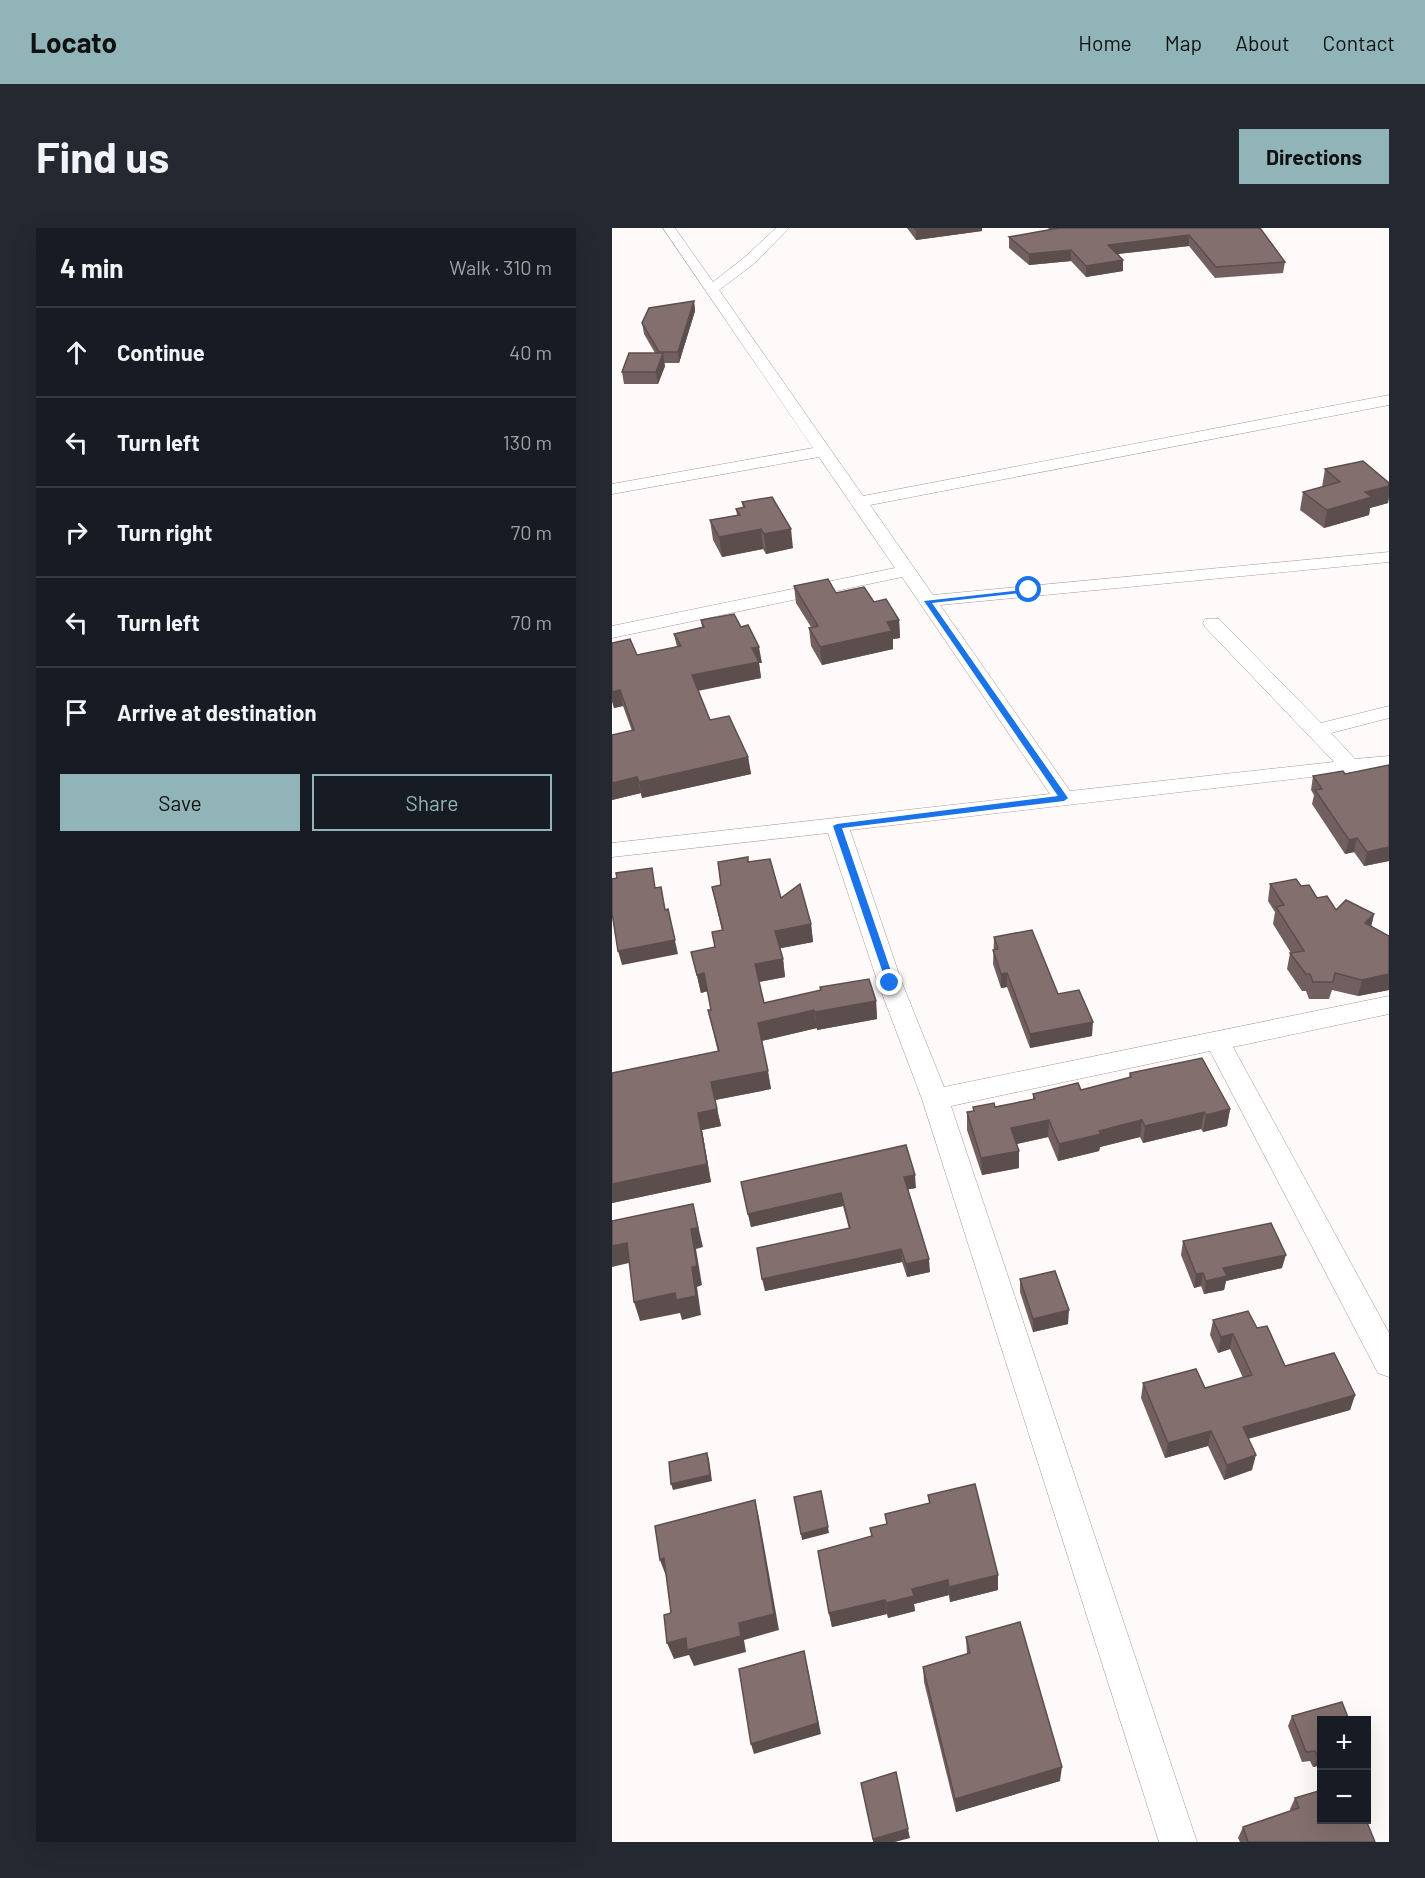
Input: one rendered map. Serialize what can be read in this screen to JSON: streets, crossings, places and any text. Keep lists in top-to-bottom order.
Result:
{
  "page": {
    "header": "Locato",
    "nav": [
      "Home",
      "Map",
      "About",
      "Contact"
    ],
    "buttons": [
      "Directions",
      ["Save", "Share"]
    ],
    "title": "Find us",
    "heading": ["4 min", "Walk · 310 m"],
    "list": [
      ["Continue", "40 m"],
      ["Turn left", "130 m"],
      ["Turn right", "70 m"],
      ["Turn left", "70 m"],
      "Arrive at destination"
    ],
    "map_buttons": ["+", "−"]
  }
}
